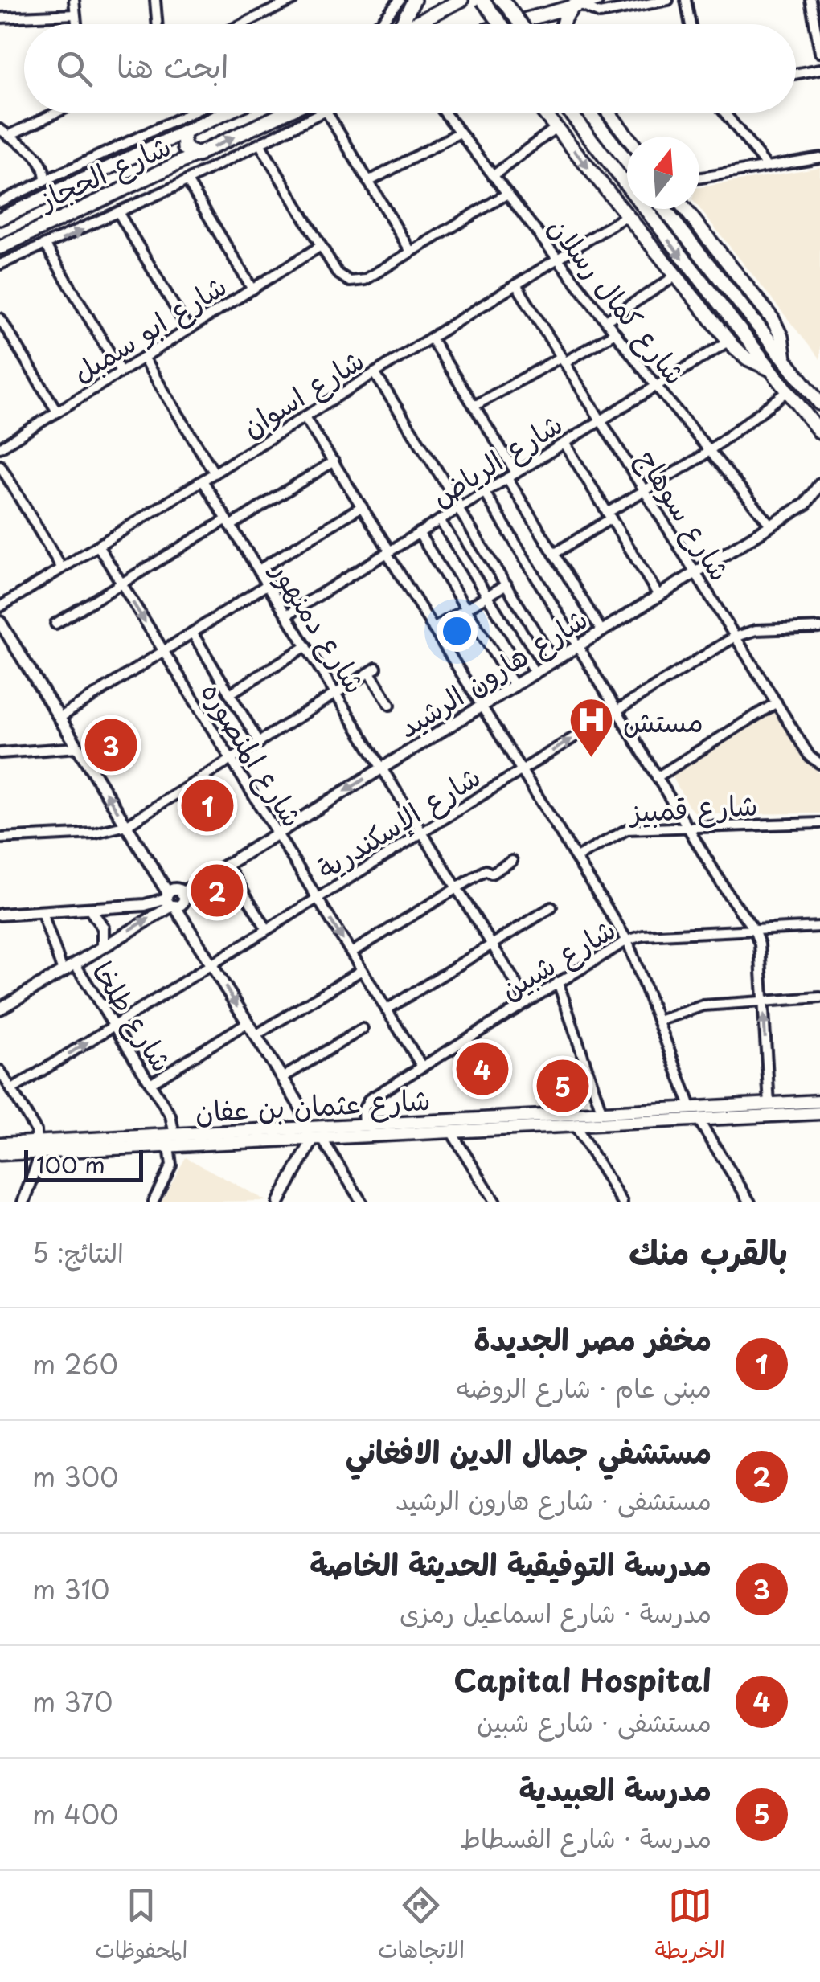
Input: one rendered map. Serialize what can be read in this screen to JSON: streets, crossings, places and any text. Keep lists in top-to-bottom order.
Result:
{
  "streets": {
    "main road": ["شارع الحجاز", "شارع عثمان بن عفان"],
    "street": [
      "شارع كمال رسلان",
      "شارع ابو سمبل",
      "شارع اسوان",
      "شارع الرياض",
      "شارع سوهاج",
      "شارع دمنهور",
      "شارع هارون الرشيد",
      "شارع المنصوره",
      "شارع قمبيز",
      "شارع الإسكندرية",
      "شارع شبين",
      "شارع طلخا"
    ]
  },
  "crossings": [
    ["شارع كمال رسلان", "شارع اسوان"],
    ["شارع كمال رسلان", "شارع الرياض"],
    ["شارع كمال رسلان", "شارع هارون الرشيد"],
    ["شارع اسوان", "شارع سوهاج"],
    ["شارع اسوان", "شارع دمنهور"],
    ["شارع اسوان", "شارع المنصوره"],
    ["شارع الرياض", "شارع سوهاج"],
    ["شارع الرياض", "شارع دمنهور"],
    ["شارع سوهاج", "شارع هارون الرشيد"],
    ["شارع سوهاج", "شارع الإسكندرية"],
    ["شارع دمنهور", "شارع هارون الرشيد"],
    ["شارع دمنهور", "شارع الإسكندرية"],
    ["شارع دمنهور", "شارع شبين"],
    ["شارع هارون الرشيد", "شارع المنصوره"],
    ["شارع المنصوره", "شارع الإسكندرية"],
    ["شارع المنصوره", "شارع شبين"],
    ["شارع الإسكندرية", "شارع طلخا"],
    ["شارع شبين", "شارع عثمان بن عفان"],
    ["شارع طلخا", "شارع عثمان بن عفان"]
  ],
  "places": {
    "hospital": ["مستش"]
  },
  "scale_bar": "100 m",
  "north": "top",
  "page": {
    "search": "ابحث هنا",
    "pins": [
      "3",
      "1",
      "2",
      "4",
      "5"
    ],
    "scale": "100 m",
    "heading": ["بالقرب منك", "النتائج: 5"],
    "list": [
      {
        "mark": "1",
        "name": "مخفر مصر الجديدة",
        "note": "مبنى عام · شارع الروضه",
        "value": "260 m"
      },
      {
        "mark": "2",
        "name": "مستشفي جمال الدين الافغاني",
        "note": "مستشفى · شارع هارون الرشيد",
        "value": "300 m"
      },
      {
        "mark": "3",
        "name": "مدرسة التوفيقية الحديثة الخاصة",
        "note": "مدرسة · شارع اسماعيل رمزى",
        "value": "310 m"
      },
      {
        "mark": "4",
        "name": "Capital Hospital",
        "note": "مستشفى · شارع شبين",
        "value": "370 m"
      },
      {
        "mark": "5",
        "name": "مدرسة العبيدية",
        "note": "مدرسة · شارع الفسطاط",
        "value": "400 m"
      }
    ],
    "nav": ["الخريطة", "الاتجاهات", "المحفوظات"]
  }
}
